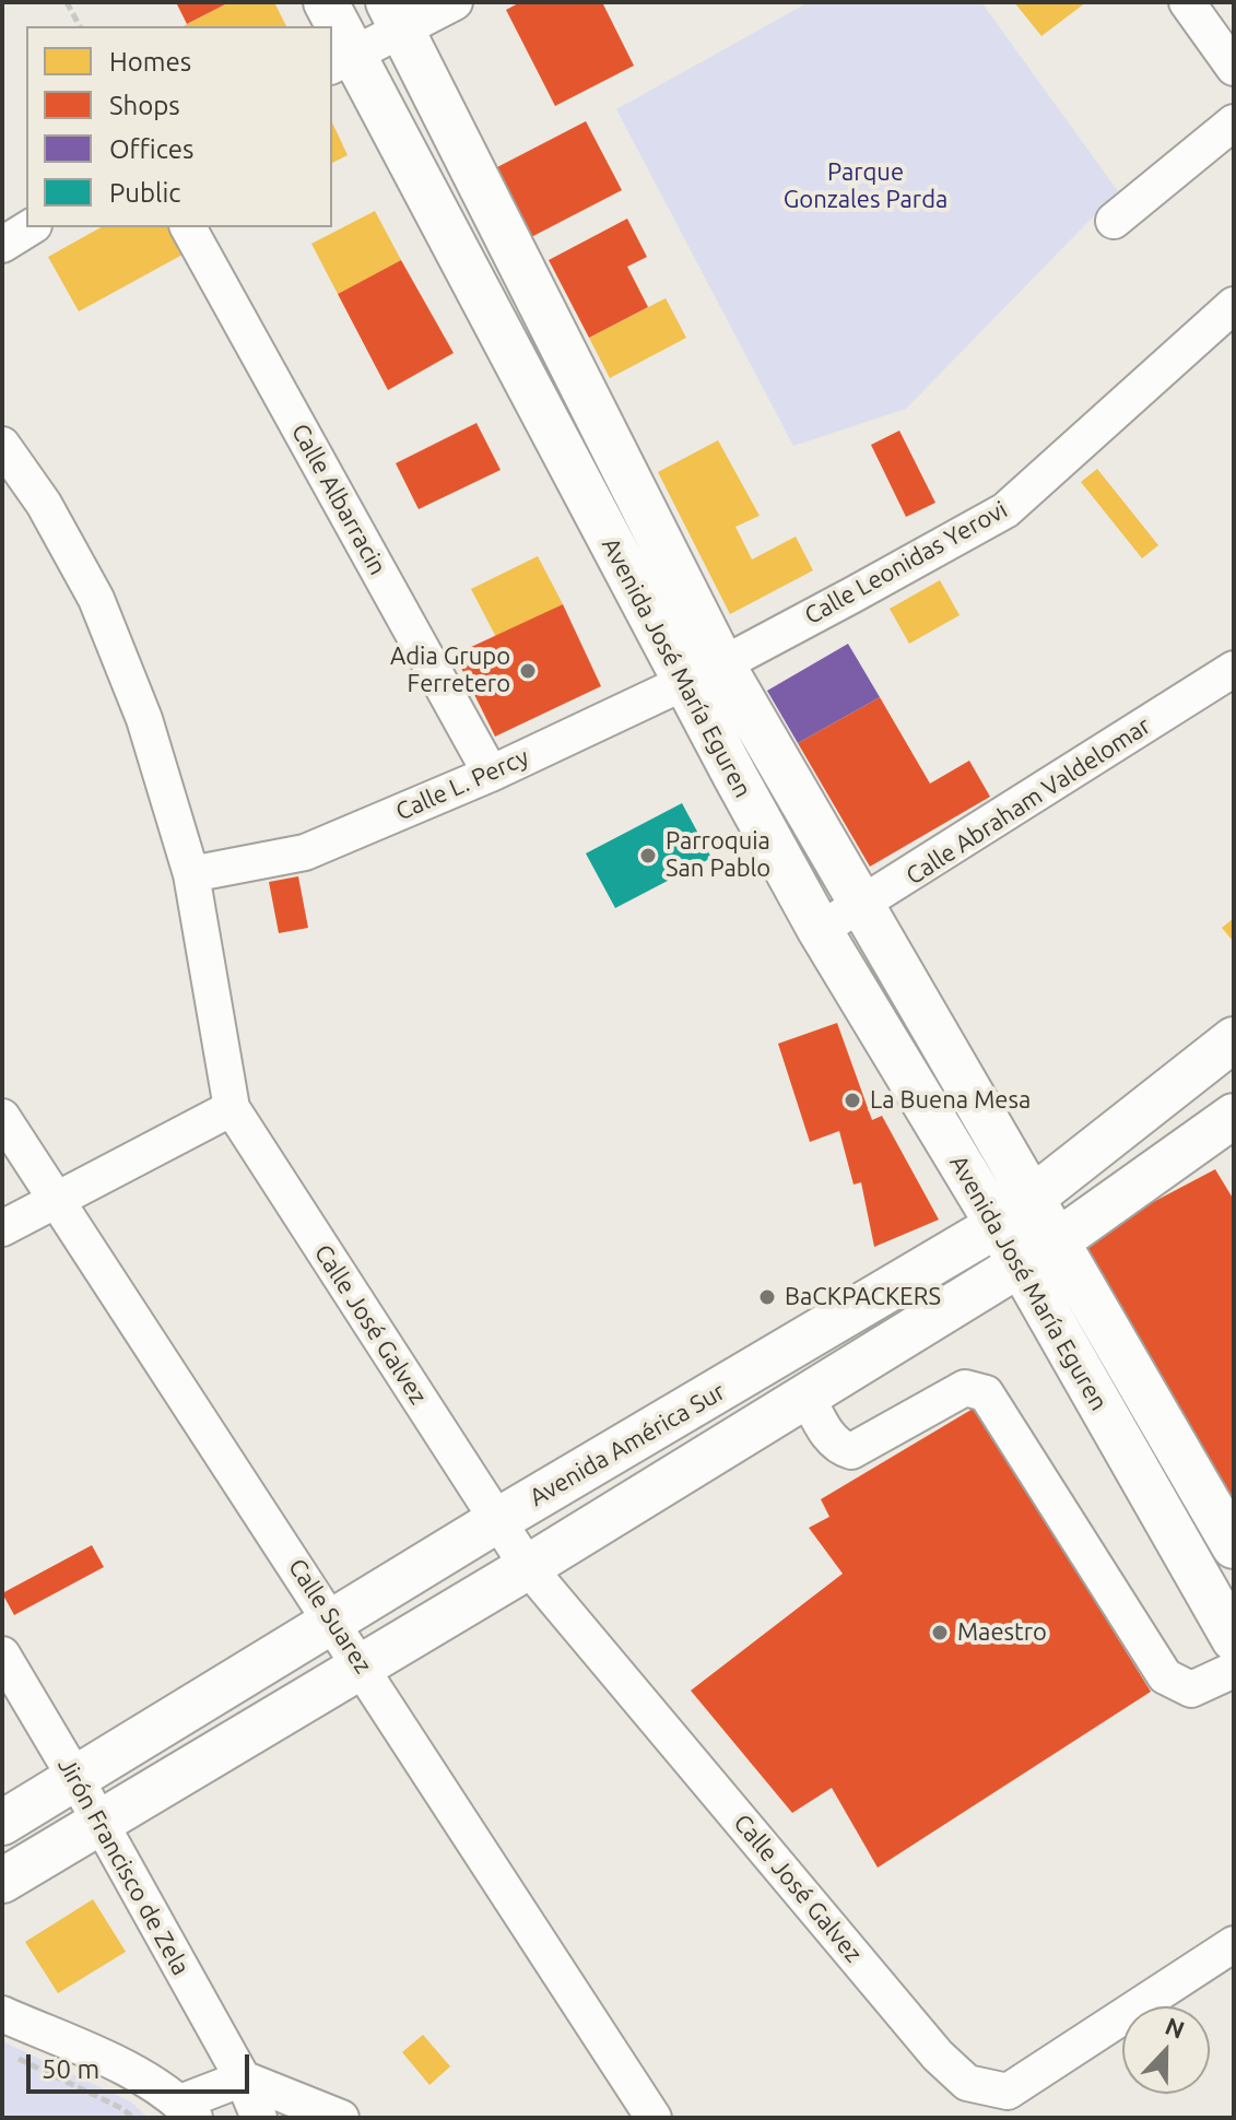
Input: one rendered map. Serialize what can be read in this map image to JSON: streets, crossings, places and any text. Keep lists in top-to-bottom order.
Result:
{
  "streets": {
    "main road": ["Avenida José María Eguren", "Avenida América Sur"],
    "street": [
      "Calle Albarracin",
      "Calle Leonidas Yerovi",
      "Calle L. Percy",
      "Calle Abraham Valdelomar",
      "Calle José Galvez",
      "Calle Suarez",
      "Jirón Francisco de Zela"
    ]
  },
  "crossings": [
    ["Calle Albarracin", "Calle L. Percy"],
    ["Calle Leonidas Yerovi", "Avenida José María Eguren"],
    ["Calle Leonidas Yerovi", "Calle L. Percy"],
    ["Avenida José María Eguren", "Calle L. Percy"],
    ["Avenida José María Eguren", "Calle Abraham Valdelomar"],
    ["Avenida José María Eguren", "Avenida América Sur"],
    ["Calle L. Percy", "Calle José Galvez"],
    ["Calle José Galvez", "Avenida América Sur"],
    ["Avenida América Sur", "Calle Suarez"],
    ["Avenida América Sur", "Jirón Francisco de Zela"]
  ],
  "parks": ["Parque Gonzales Parda"],
  "places": [
    "Adia Grupo Ferretero",
    "Parroquia San Pablo",
    "La Buena Mesa",
    "BaCKPACKERS",
    "Maestro"
  ],
  "legend": [
    "Homes",
    "Shops",
    "Offices",
    "Public"
  ],
  "scale_bar": "50 m",
  "north": "top"
}
